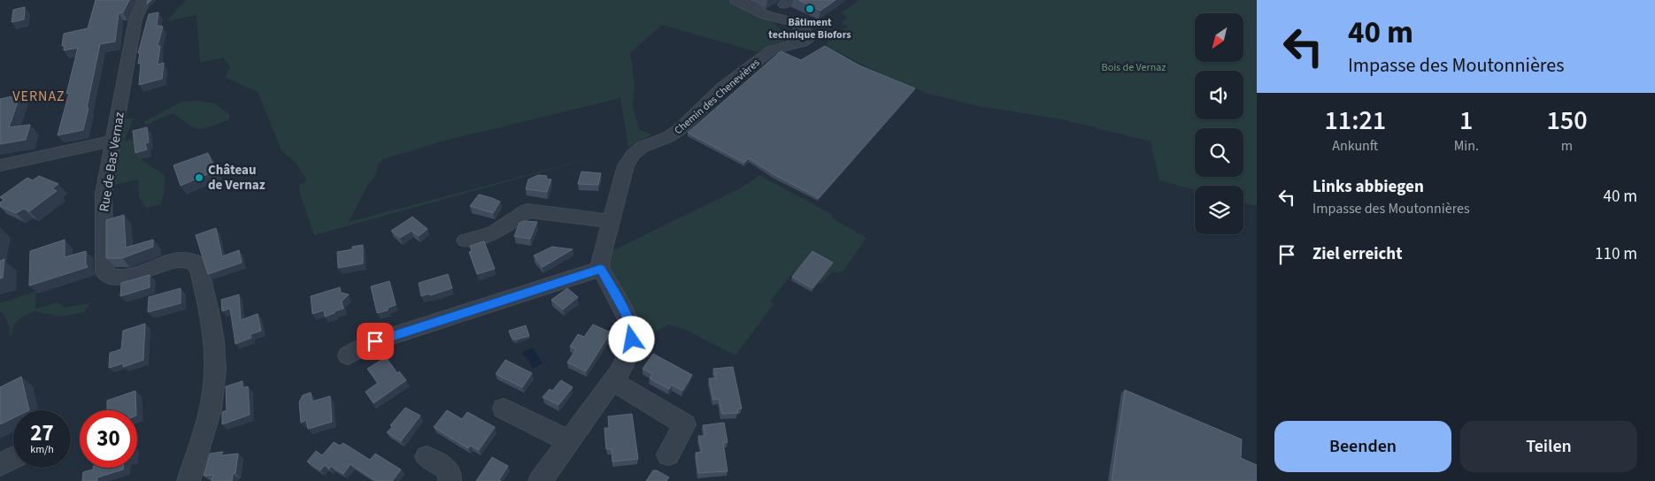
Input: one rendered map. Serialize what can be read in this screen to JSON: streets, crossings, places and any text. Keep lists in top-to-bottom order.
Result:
{
  "streets": {
    "street": ["Chemin des Chenevières", "Rue de Bas Vernaz"]
  },
  "districts": ["VERNAZ"],
  "parks": ["Bois de Vernaz"],
  "places": ["Bâtiment technique Biofors", "Château de Vernaz"],
  "north": "bottom left",
  "page": {
    "turn": ["40 m", "Impasse des Moutonnières"],
    "eta": [
      "11:21",
      "Ankunft",
      "1",
      "Min.",
      "150",
      "m"
    ],
    "list": [
      {
        "name": "Links abbiegen",
        "note": "Impasse des Moutonnières",
        "value": "40 m"
      },
      {
        "name": "Ziel erreicht",
        "value": "110 m"
      }
    ],
    "speed": "27 km/h",
    "limit": "30",
    "buttons": ["Beenden", "Teilen"]
  }
}
